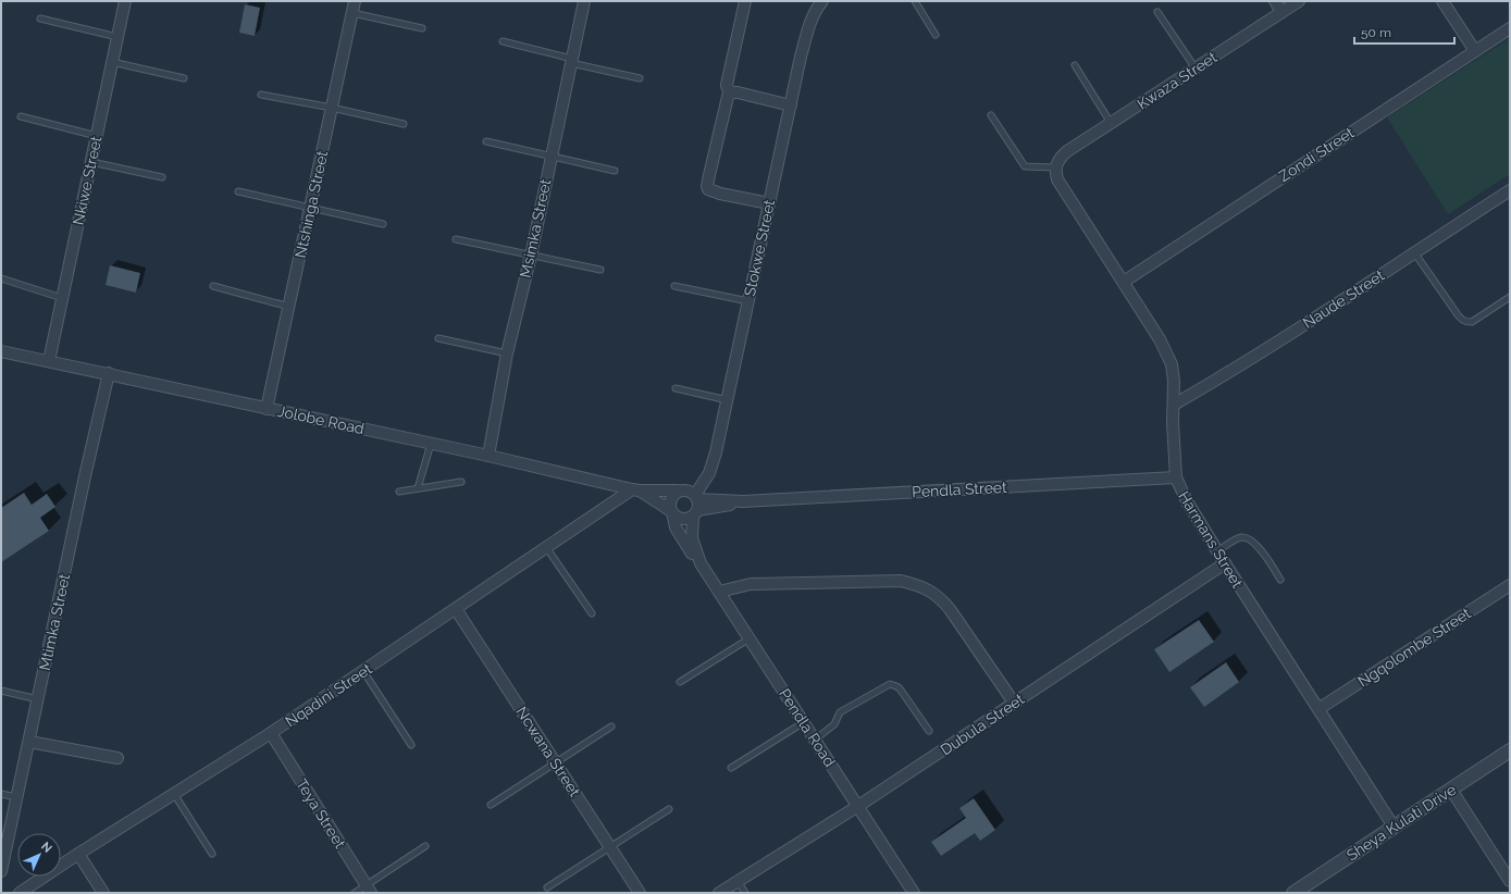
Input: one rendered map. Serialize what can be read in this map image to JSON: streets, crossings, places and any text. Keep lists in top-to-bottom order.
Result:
{
  "streets": {
    "street": [
      "Kwaza Street",
      "Zondi Street",
      "Nkiwe Street",
      "Ntshinga Street",
      "Msimka Street",
      "Stokwe Street",
      "Naude Street",
      "Jolobe Road",
      "Pendla Street",
      "Harmans Street",
      "Mtimka Street",
      "Ngqolombe Street",
      "Nqadini Street",
      "Dubula Street",
      "Pendla Road",
      "Ncwana Street",
      "Teya Street",
      "Sheya Kulati Drive"
    ]
  },
  "crossings": [
    ["Kwaza Street", "Harmans Street"],
    ["Zondi Street", "Harmans Street"],
    ["Nkiwe Street", "Jolobe Road"],
    ["Ntshinga Street", "Jolobe Road"],
    ["Msimka Street", "Jolobe Road"],
    ["Stokwe Street", "Jolobe Road"],
    ["Stokwe Street", "Pendla Street"],
    ["Stokwe Street", "Pendla Road"],
    ["Naude Street", "Harmans Street"],
    ["Jolobe Road", "Pendla Street"],
    ["Jolobe Road", "Mtimka Street"],
    ["Jolobe Road", "Nqadini Street"],
    ["Jolobe Road", "Pendla Road"],
    ["Pendla Street", "Harmans Street"],
    ["Pendla Street", "Pendla Road"],
    ["Harmans Street", "Ngqolombe Street"],
    ["Harmans Street", "Dubula Street"],
    ["Harmans Street", "Sheya Kulati Drive"],
    ["Nqadini Street", "Ncwana Street"],
    ["Nqadini Street", "Teya Street"],
    ["Dubula Street", "Pendla Road"]
  ],
  "scale_bar": "50 m",
  "north": "top right"
}
